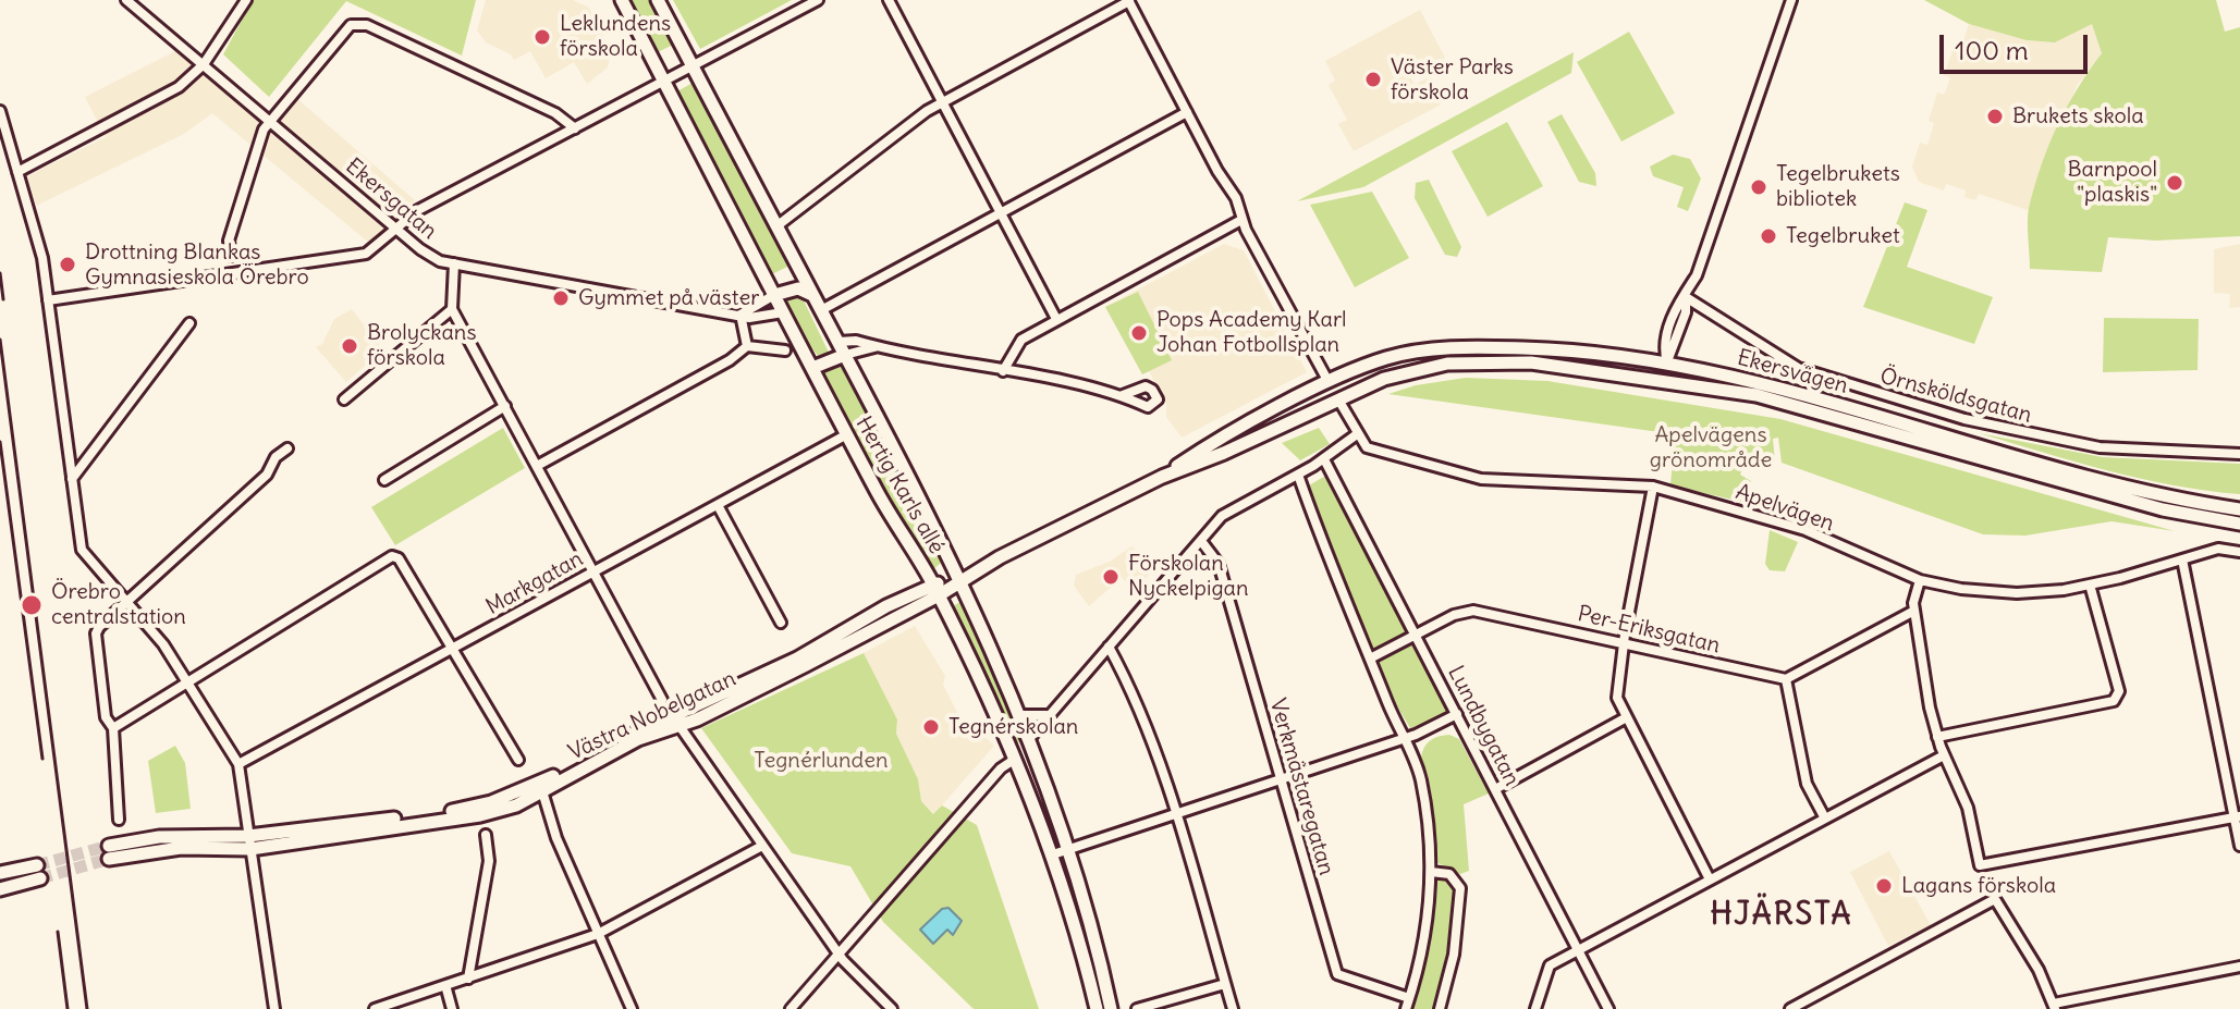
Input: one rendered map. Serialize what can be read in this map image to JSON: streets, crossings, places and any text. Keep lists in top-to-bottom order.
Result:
{
  "streets": {
    "main road": ["Ekersvägen", "Hertig Karls allé", "Västra Nobelgatan"],
    "street": [
      "Ekersgatan",
      "Örnsköldsgatan",
      "Apelvägen",
      "Markgatan",
      "Per-Eriksgatan",
      "Lundbygatan",
      "Verkmästaregatan"
    ]
  },
  "crossings": [
    ["Ekersgatan", "Hertig Karls allé"],
    ["Hertig Karls allé", "Markgatan"],
    ["Hertig Karls allé", "Västra Nobelgatan"],
    ["Per-Eriksgatan", "Lundbygatan"]
  ],
  "districts": ["HJÄRSTA"],
  "parks": ["Apelvägens grönområde", "Tegnérlunden"],
  "places": [
    "Leklundens förskola",
    "Väster Parks förskola",
    "Brukets skola",
    "Barnpool \"plaskis\"",
    "Tegelbrukets bibliotek",
    "Tegelbruket",
    "Drottning Blankas Gymnasieskola Örebro",
    "Gymmet på väster",
    "Pops Academy Karl Johan Fotbollsplan",
    "Brolyckans förskola",
    "Förskolan Nyckelpigan",
    "Örebro centralstation",
    "Tegnérskolan",
    "Lagans förskola"
  ],
  "scale_bar": "100 m"
}
